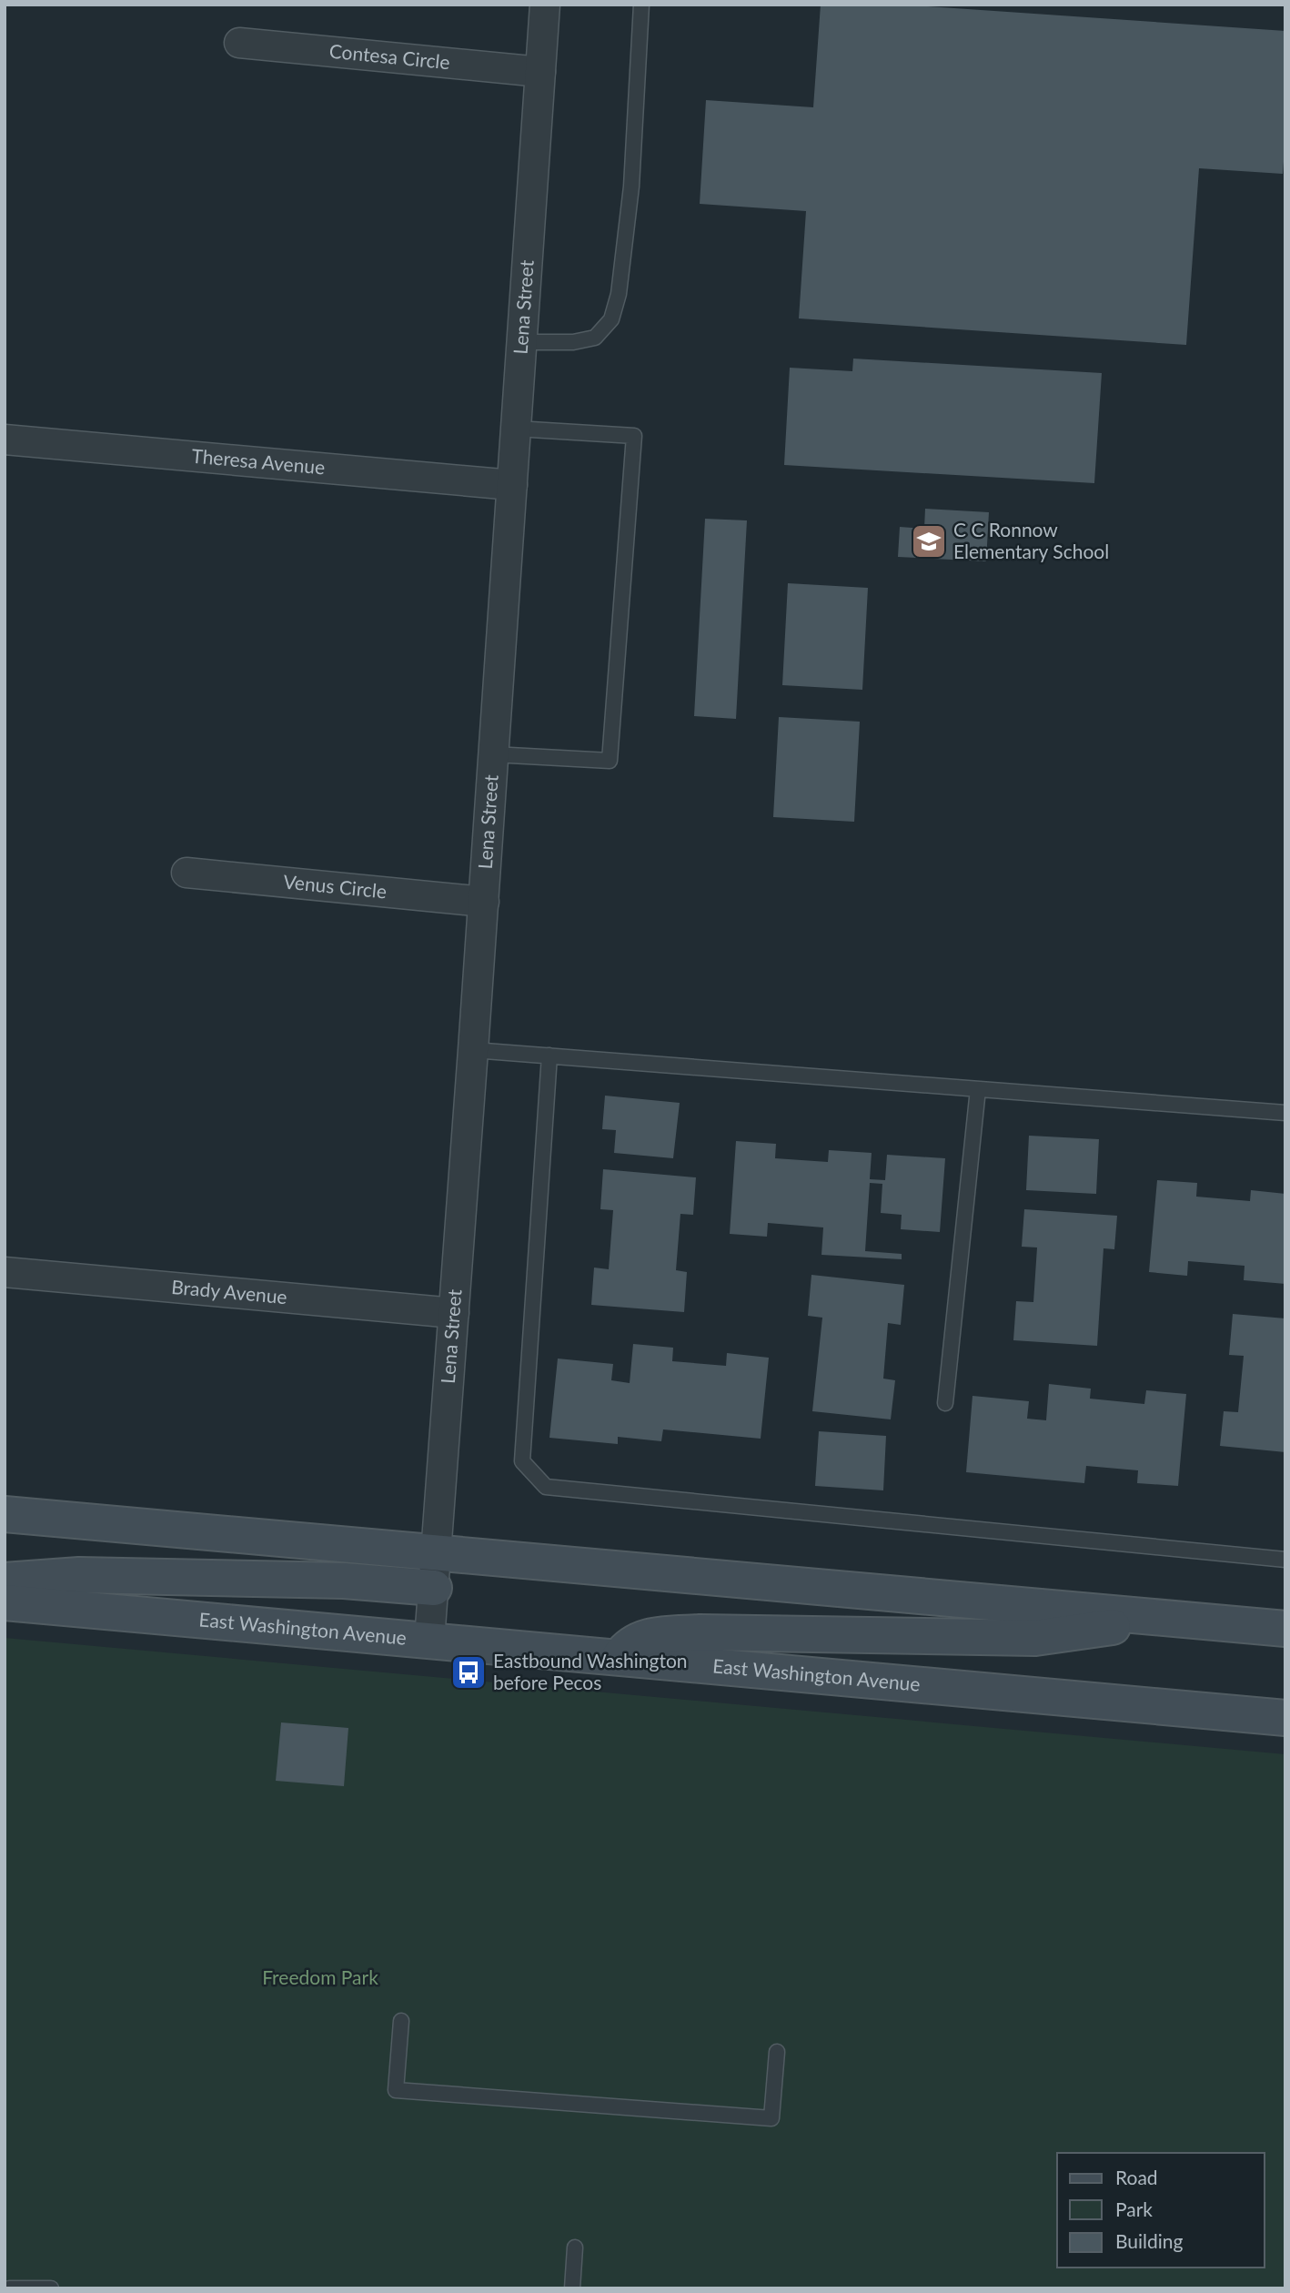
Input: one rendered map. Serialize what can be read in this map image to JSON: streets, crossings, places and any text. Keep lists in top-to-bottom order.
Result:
{
  "streets": {
    "main road": ["East Washington Avenue"],
    "street": [
      "Contesa Circle",
      "Lena Street",
      "Theresa Avenue",
      "Venus Circle",
      "Brady Avenue"
    ]
  },
  "crossings": [
    ["Contesa Circle", "Lena Street"],
    ["Lena Street", "Theresa Avenue"],
    ["Lena Street", "Venus Circle"],
    ["Lena Street", "Brady Avenue"],
    ["Lena Street", "East Washington Avenue"]
  ],
  "parks": ["Freedom Park"],
  "places": {
    "school or university": ["C C Ronnow Elementary School"],
    "bus stop": ["Eastbound Washington before Pecos"]
  },
  "legend": ["Road", "Park", "Building"]
}
